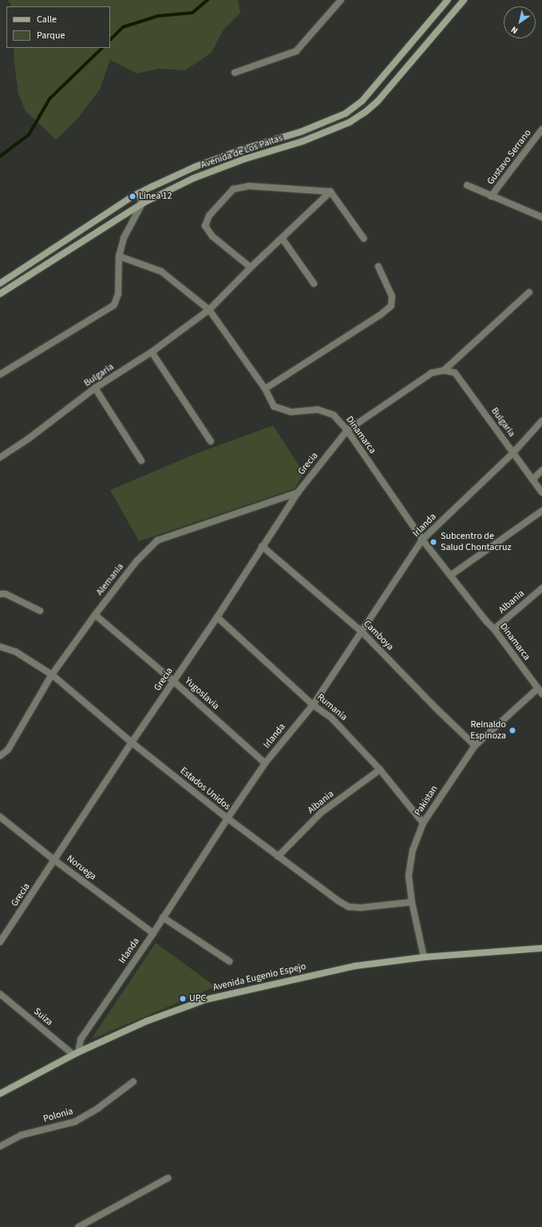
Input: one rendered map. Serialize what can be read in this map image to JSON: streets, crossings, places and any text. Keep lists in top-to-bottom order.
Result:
{
  "streets": {
    "main road": ["Avenida de Los Paltas", "Avenida Eugenio Espejo"],
    "street": [
      "Gustavo Serrano",
      "Bulgaria",
      "Dinamarca",
      "Grecia",
      "Irlanda",
      "Alemania",
      "Albania",
      "Camboya",
      "Yugoslavia",
      "Rumania",
      "Estados Unidos",
      "Pakistan",
      "Noruega",
      "Suiza",
      "Polonia"
    ]
  },
  "crossings": [
    ["Bulgaria", "Dinamarca"],
    ["Bulgaria", "Grecia"],
    ["Bulgaria", "Irlanda"],
    ["Dinamarca", "Grecia"],
    ["Dinamarca", "Irlanda"],
    ["Dinamarca", "Albania"],
    ["Dinamarca", "Pakistan"],
    ["Grecia", "Alemania"],
    ["Grecia", "Camboya"],
    ["Grecia", "Yugoslavia"],
    ["Grecia", "Rumania"],
    ["Grecia", "Estados Unidos"],
    ["Grecia", "Noruega"],
    ["Irlanda", "Camboya"],
    ["Irlanda", "Yugoslavia"],
    ["Irlanda", "Rumania"],
    ["Irlanda", "Estados Unidos"],
    ["Irlanda", "Noruega"],
    ["Irlanda", "Avenida Eugenio Espejo"],
    ["Irlanda", "Suiza"],
    ["Alemania", "Yugoslavia"],
    ["Alemania", "Estados Unidos"],
    ["Albania", "Rumania"],
    ["Albania", "Estados Unidos"],
    ["Camboya", "Pakistan"],
    ["Rumania", "Pakistan"],
    ["Estados Unidos", "Pakistan"],
    ["Pakistan", "Avenida Eugenio Espejo"],
    ["Avenida Eugenio Espejo", "Suiza"]
  ],
  "places": [
    "Linea 12",
    "Subcentro de Salud Chontacruz",
    "Reinaldo Espinoza",
    "UPC"
  ],
  "legend": ["Calle", "Parque"],
  "north": "bottom left"
}
